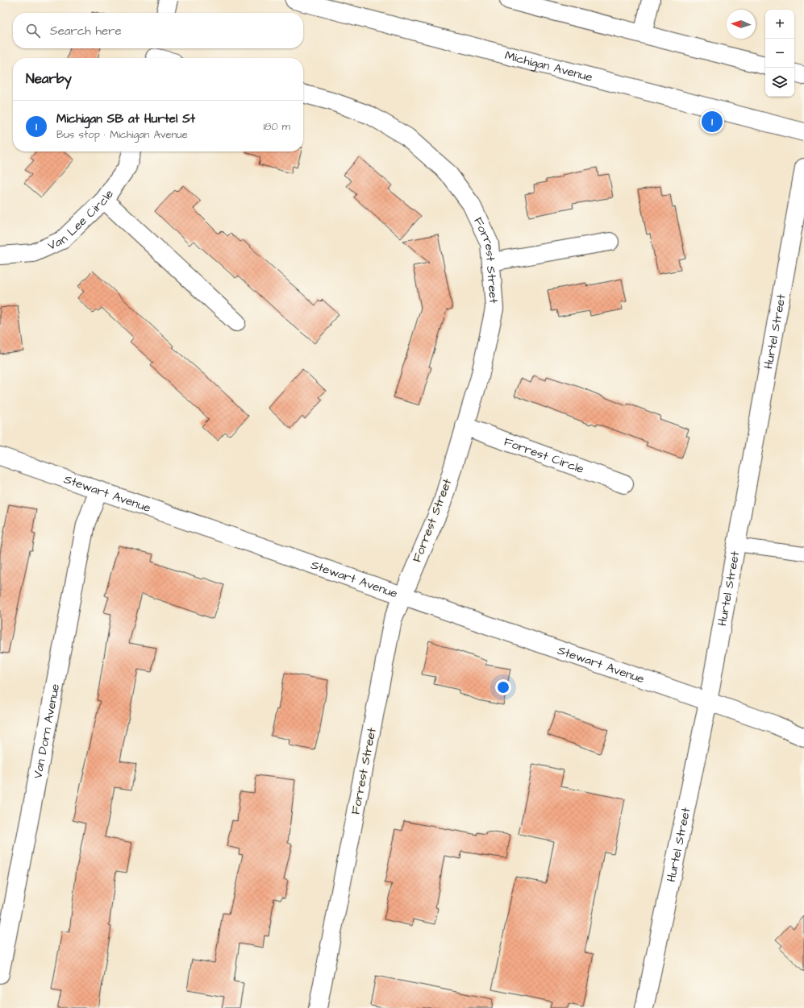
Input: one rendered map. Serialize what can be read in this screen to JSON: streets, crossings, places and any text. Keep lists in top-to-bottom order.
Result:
{
  "streets": {
    "street": [
      "Michigan Avenue",
      "Van Lee Circle",
      "Forrest Street",
      "Hurtel Street",
      "Forrest Circle",
      "Stewart Avenue",
      "Van Dorn Avenue"
    ]
  },
  "crossings": [
    ["Forrest Street", "Forrest Circle"],
    ["Forrest Street", "Stewart Avenue"],
    ["Hurtel Street", "Stewart Avenue"],
    ["Stewart Avenue", "Van Dorn Avenue"]
  ],
  "north": "left",
  "page": {
    "map_buttons": ["+", "−"],
    "search": "Search here",
    "heading": "Nearby",
    "list": [
      {
        "mark": "1",
        "name": "Michigan SB at Hurtel St",
        "note": "Bus stop · Michigan Avenue",
        "value": "180 m"
      }
    ],
    "pins": "1"
  }
}
